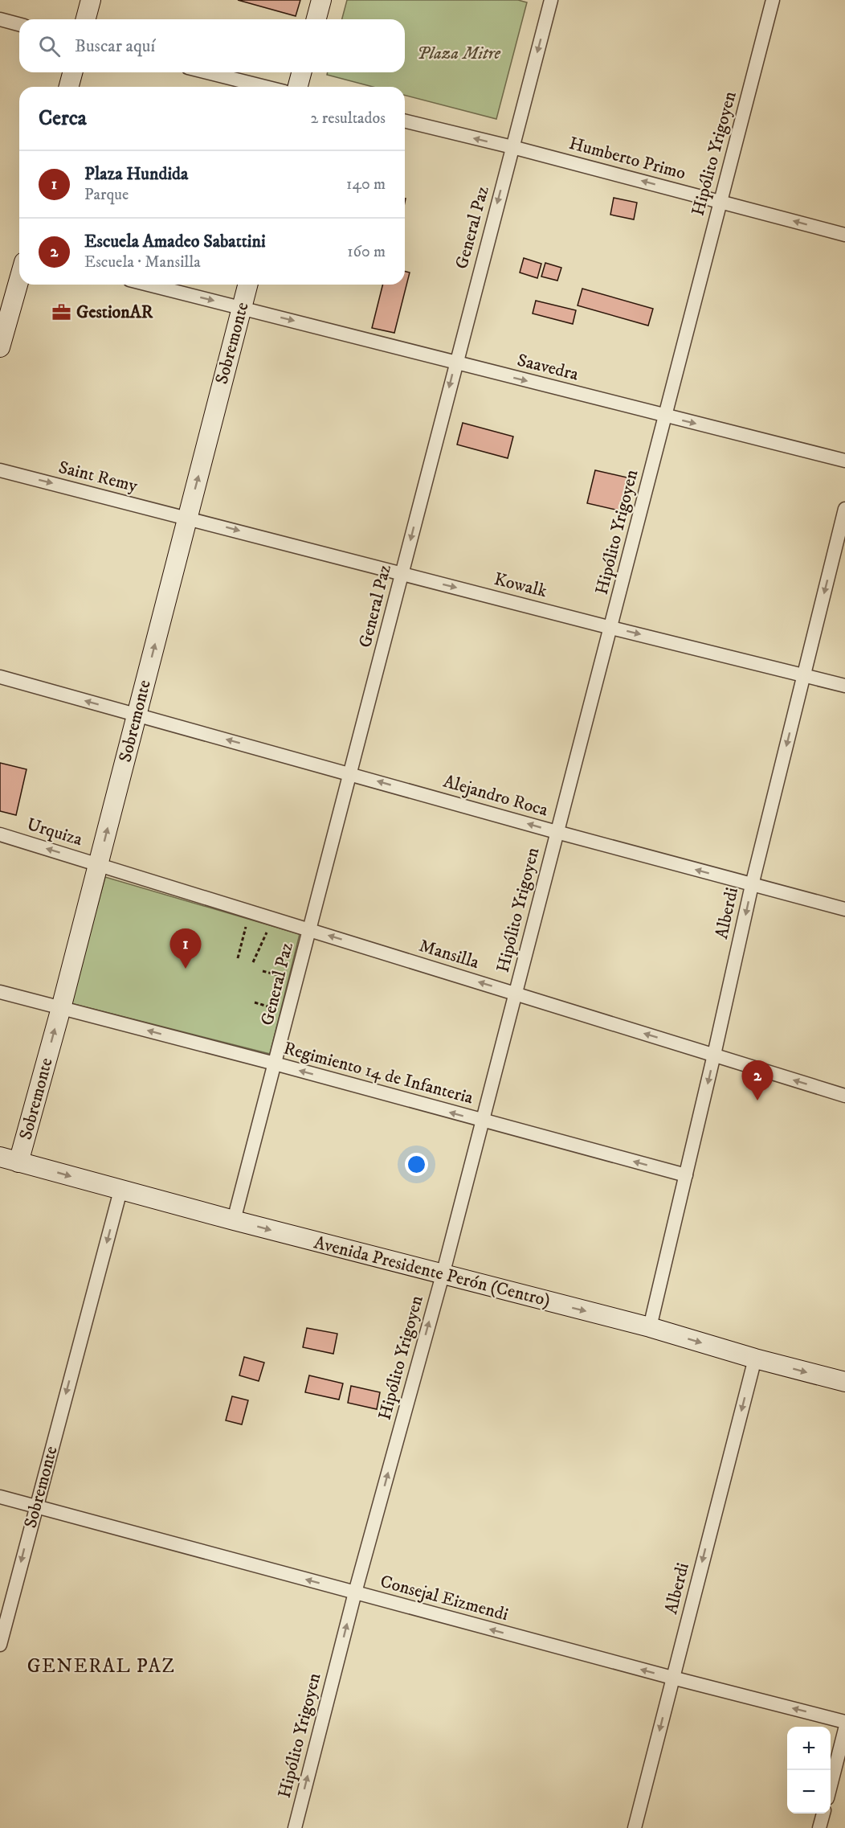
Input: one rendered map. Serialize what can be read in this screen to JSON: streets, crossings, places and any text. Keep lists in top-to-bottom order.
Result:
{
  "streets": {
    "main road": ["Sobremonte", "Avenida Presidente Perón (Centro)"],
    "street": [
      "Hipólito Yrigoyen",
      "Humberto Primo",
      "General Paz",
      "Saavedra",
      "Saint Remy",
      "Kowalk",
      "Alejandro Roca",
      "Urquiza",
      "Alberdi",
      "Mansilla",
      "Regimiento 14 de Infanteria",
      "Consejal Eizmendi"
    ]
  },
  "crossings": [
    ["Hipólito Yrigoyen", "Humberto Primo"],
    ["Hipólito Yrigoyen", "Saavedra"],
    ["Hipólito Yrigoyen", "Kowalk"],
    ["Hipólito Yrigoyen", "Alejandro Roca"],
    ["Hipólito Yrigoyen", "Mansilla"],
    ["Hipólito Yrigoyen", "Regimiento 14 de Infanteria"],
    ["Hipólito Yrigoyen", "Avenida Presidente Perón (Centro)"],
    ["Hipólito Yrigoyen", "Consejal Eizmendi"],
    ["Humberto Primo", "General Paz"],
    ["General Paz", "Saavedra"],
    ["General Paz", "Kowalk"],
    ["General Paz", "Alejandro Roca"],
    ["General Paz", "Mansilla"],
    ["General Paz", "Regimiento 14 de Infanteria"],
    ["General Paz", "Avenida Presidente Perón (Centro)"],
    ["Sobremonte", "Saavedra"],
    ["Sobremonte", "Saint Remy"],
    ["Sobremonte", "Kowalk"],
    ["Sobremonte", "Alejandro Roca"],
    ["Sobremonte", "Urquiza"],
    ["Sobremonte", "Mansilla"],
    ["Sobremonte", "Regimiento 14 de Infanteria"],
    ["Sobremonte", "Avenida Presidente Perón (Centro)"],
    ["Sobremonte", "Consejal Eizmendi"],
    ["Saint Remy", "Kowalk"],
    ["Kowalk", "Alberdi"],
    ["Alejandro Roca", "Alberdi"],
    ["Urquiza", "Mansilla"],
    ["Alberdi", "Mansilla"],
    ["Alberdi", "Regimiento 14 de Infanteria"],
    ["Alberdi", "Avenida Presidente Perón (Centro)"],
    ["Alberdi", "Consejal Eizmendi"]
  ],
  "one_way": [
    "Humberto Primo",
    "General Paz",
    "Saavedra",
    "Saint Remy",
    "Kowalk",
    "Alejandro Roca",
    "Urquiza",
    "Alberdi",
    "Mansilla",
    "Regimiento 14 de Infanteria",
    "Avenida Presidente Perón (Centro)",
    "Consejal Eizmendi"
  ],
  "districts": ["GENERAL PAZ"],
  "parks": ["Plaza Mitre"],
  "places": {
    "office": ["GestionAR"]
  },
  "page": {
    "search": "Buscar aquí",
    "heading": ["Cerca", "2 resultados"],
    "list": [
      {
        "mark": "1",
        "name": "Plaza Hundida",
        "note": "Parque",
        "value": "140 m"
      },
      {
        "mark": "2",
        "name": "Escuela Amadeo Sabattini",
        "note": "Escuela · Mansilla",
        "value": "160 m"
      }
    ],
    "pins": ["1", "2"],
    "map_buttons": ["+", "−"]
  }
}
